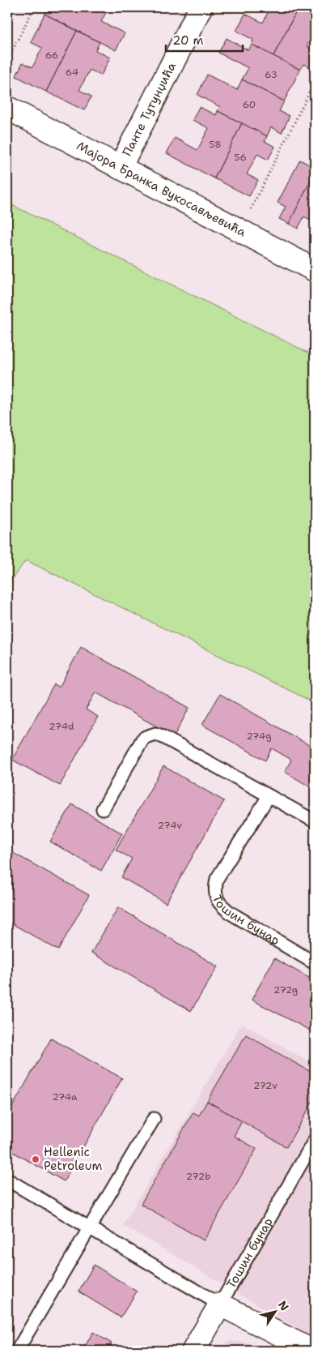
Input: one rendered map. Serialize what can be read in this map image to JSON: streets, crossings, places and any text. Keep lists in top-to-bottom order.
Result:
{
  "streets": {
    "street": ["Панте Тутунџића", "Мајора Бранка Вукосављевића", "Тошин бунар"]
  },
  "crossings": [
    ["Панте Тутунџића", "Мајора Бранка Вукосављевића"]
  ],
  "places": ["Hellenic Petroleum"],
  "house_numbers": [
    "66",
    "64",
    "63",
    "60",
    "58",
    "56",
    "274d",
    "274g",
    "274v",
    "272g",
    "272v",
    "274a",
    "272b"
  ],
  "scale_bar": "20 m",
  "north": "top right"
}
